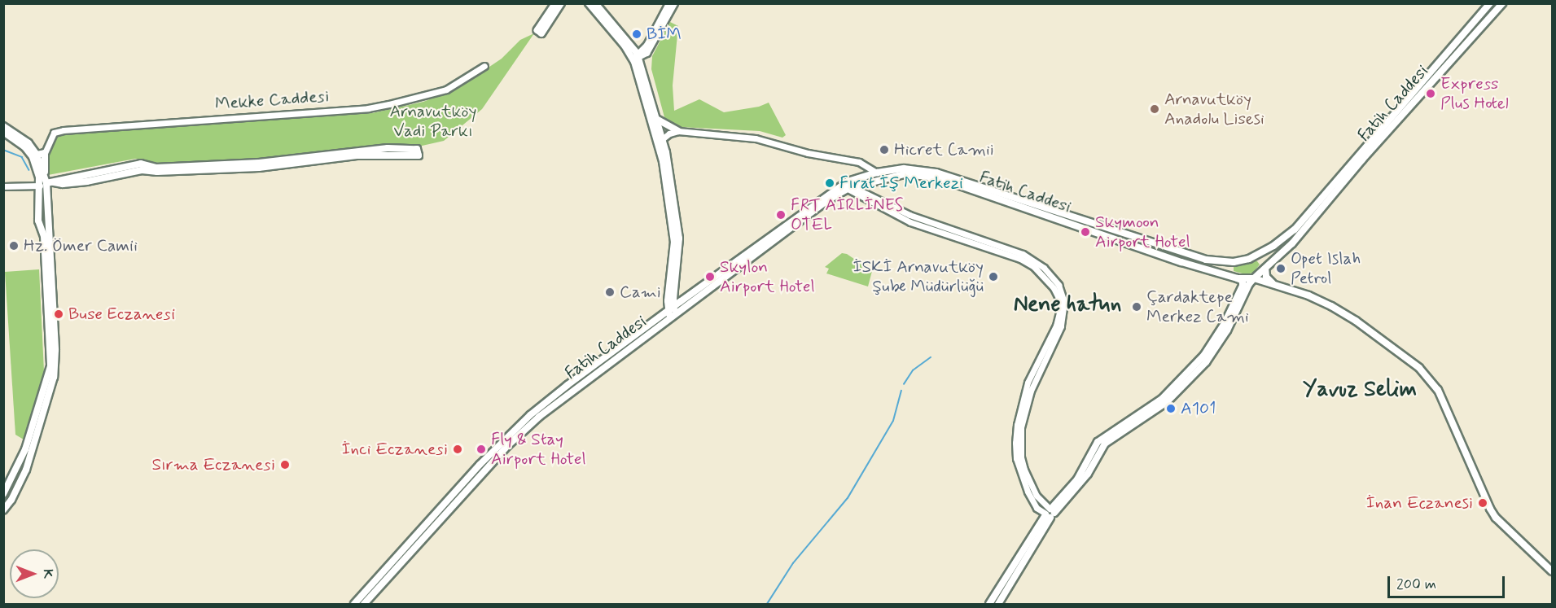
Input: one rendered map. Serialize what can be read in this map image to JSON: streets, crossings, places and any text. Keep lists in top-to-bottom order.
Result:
{
  "streets": {
    "main road": ["Fatih Caddesi"],
    "street": ["Mekke Caddesi"]
  },
  "districts": ["Nene hatun", "Yavuz Selim"],
  "parks": ["Arnavutköy Vadi Parkı"],
  "places": [
    "BİM",
    "Express Plus Hotel",
    "Arnavutköy Anadolu Lisesi",
    "Hicret Camii",
    "Fırat İş Merkezi",
    "FRT AİRLİNES OTEL",
    "Skymoon Airport Hotel",
    "Hz. Ömer Camii",
    "Opet Islah Petrol",
    "Skylon Airport Hotel",
    "İSKİ Arnavutköy Şube Müdürlüğü",
    "Cami",
    "Çardaktepe Merkez Cami",
    "Buse Eczanesi",
    "A101",
    "İnci Eczanesi",
    "Fly & Stay Airport Hotel",
    "Sırma Eczanesi",
    "İnan Eczanesi"
  ],
  "scale_bar": "200 m",
  "north": "right"
}
